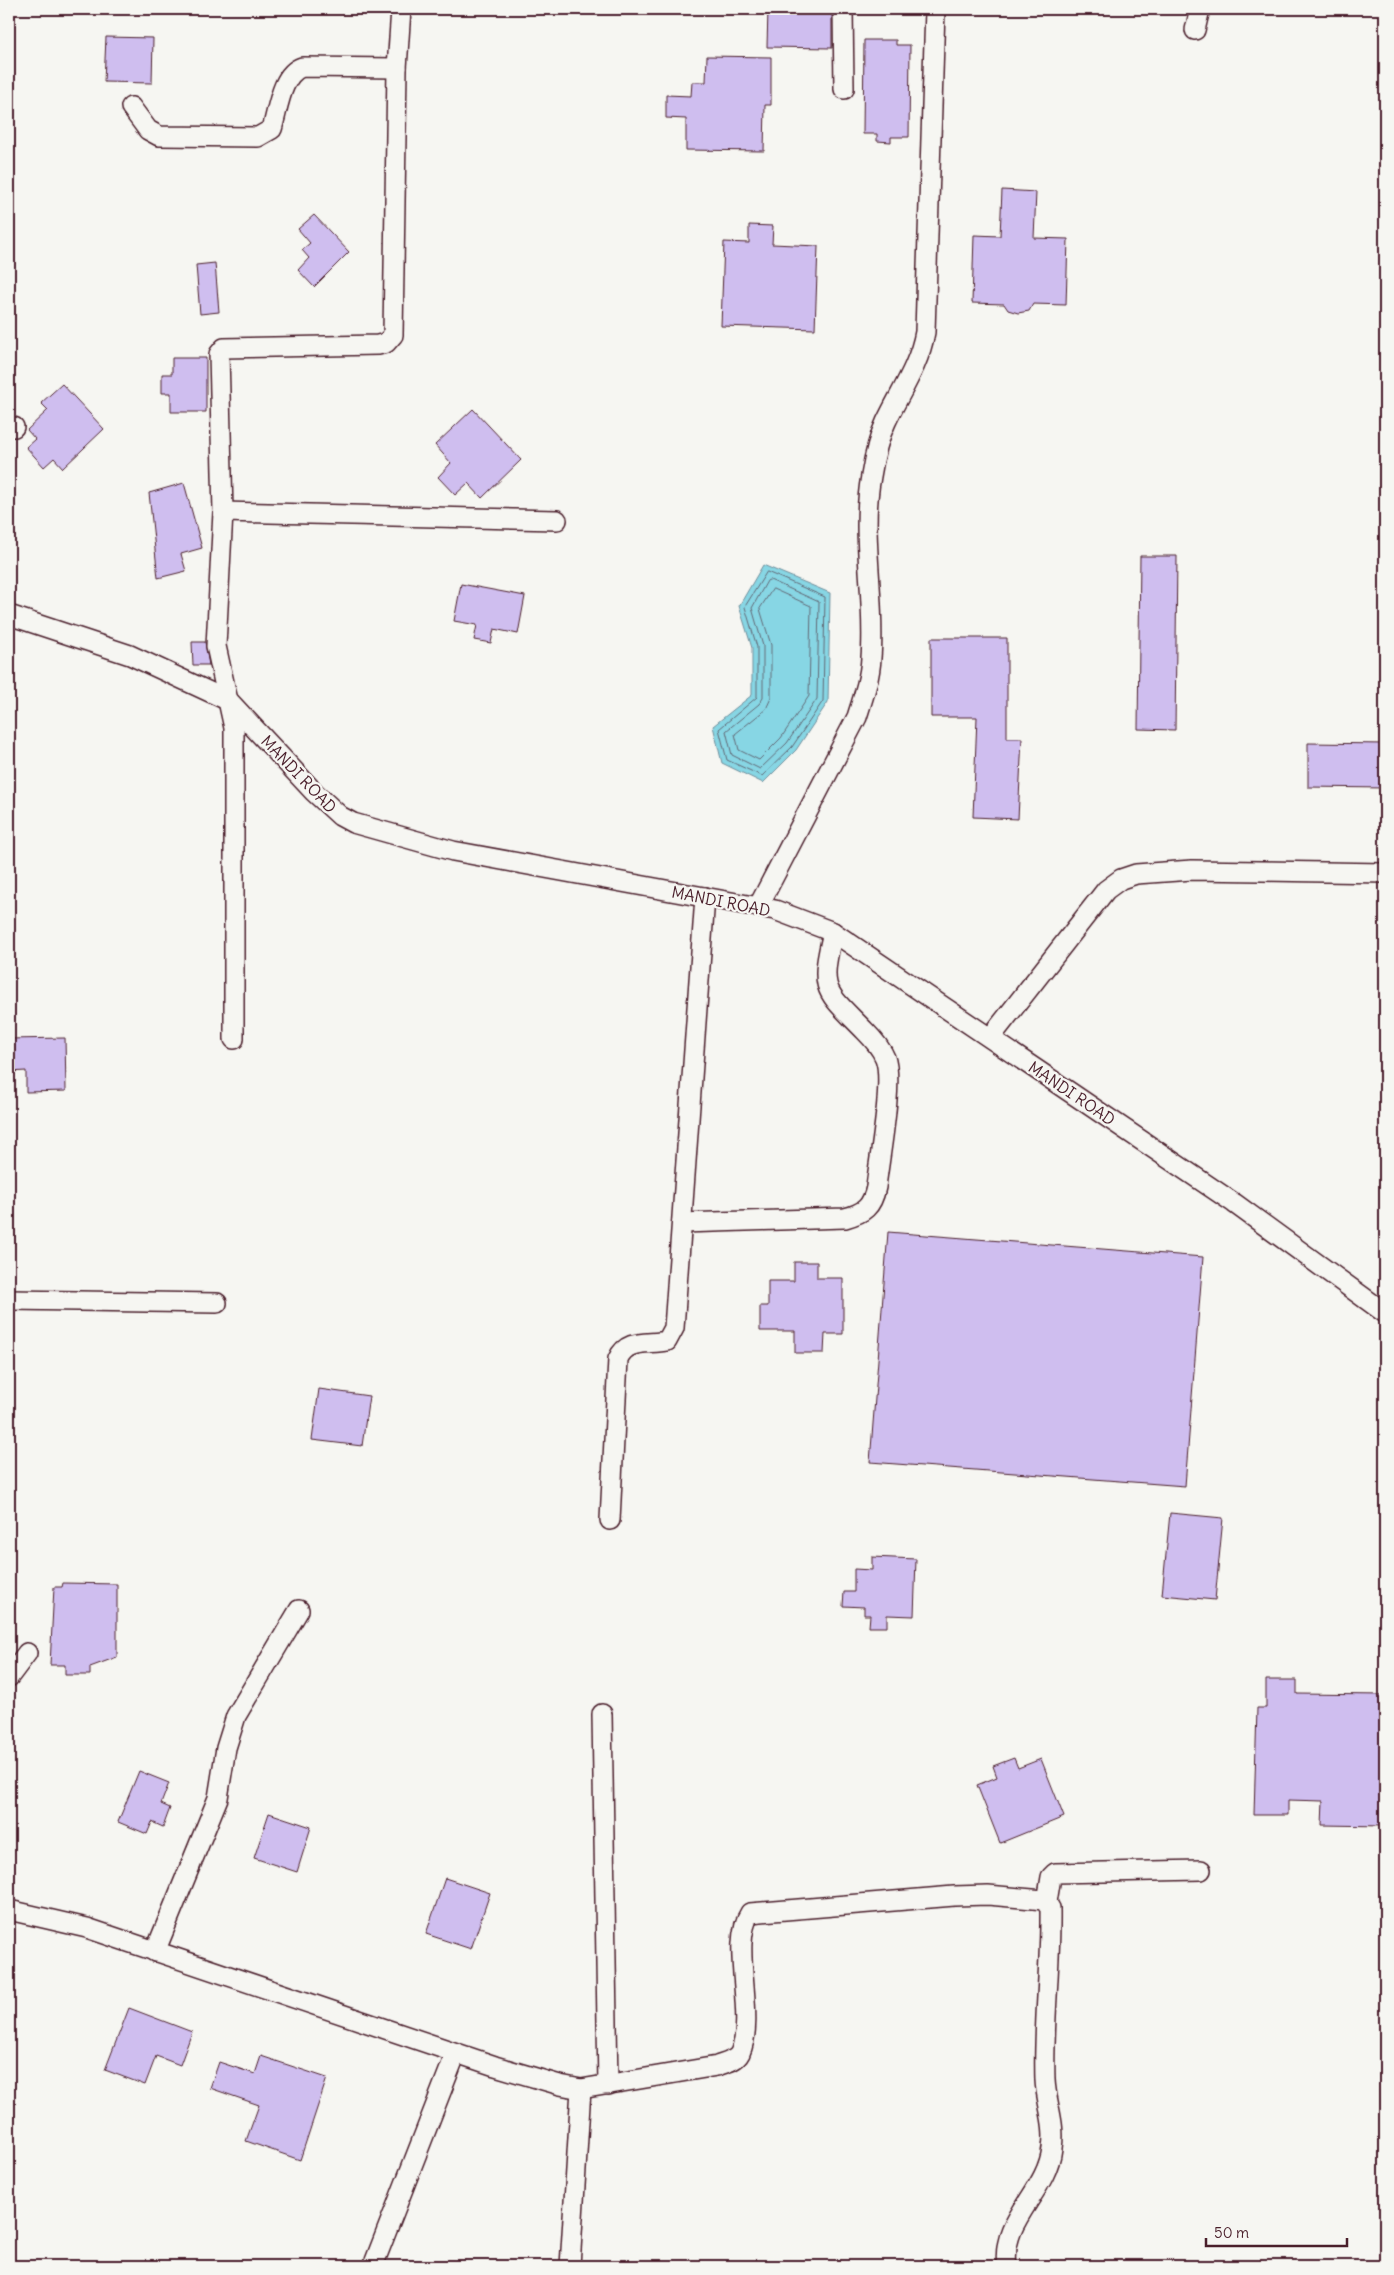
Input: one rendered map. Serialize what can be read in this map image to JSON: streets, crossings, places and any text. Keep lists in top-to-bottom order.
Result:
{
  "streets": {
    "street": ["MANDI ROAD"]
  },
  "scale_bar": "50 m"
}
